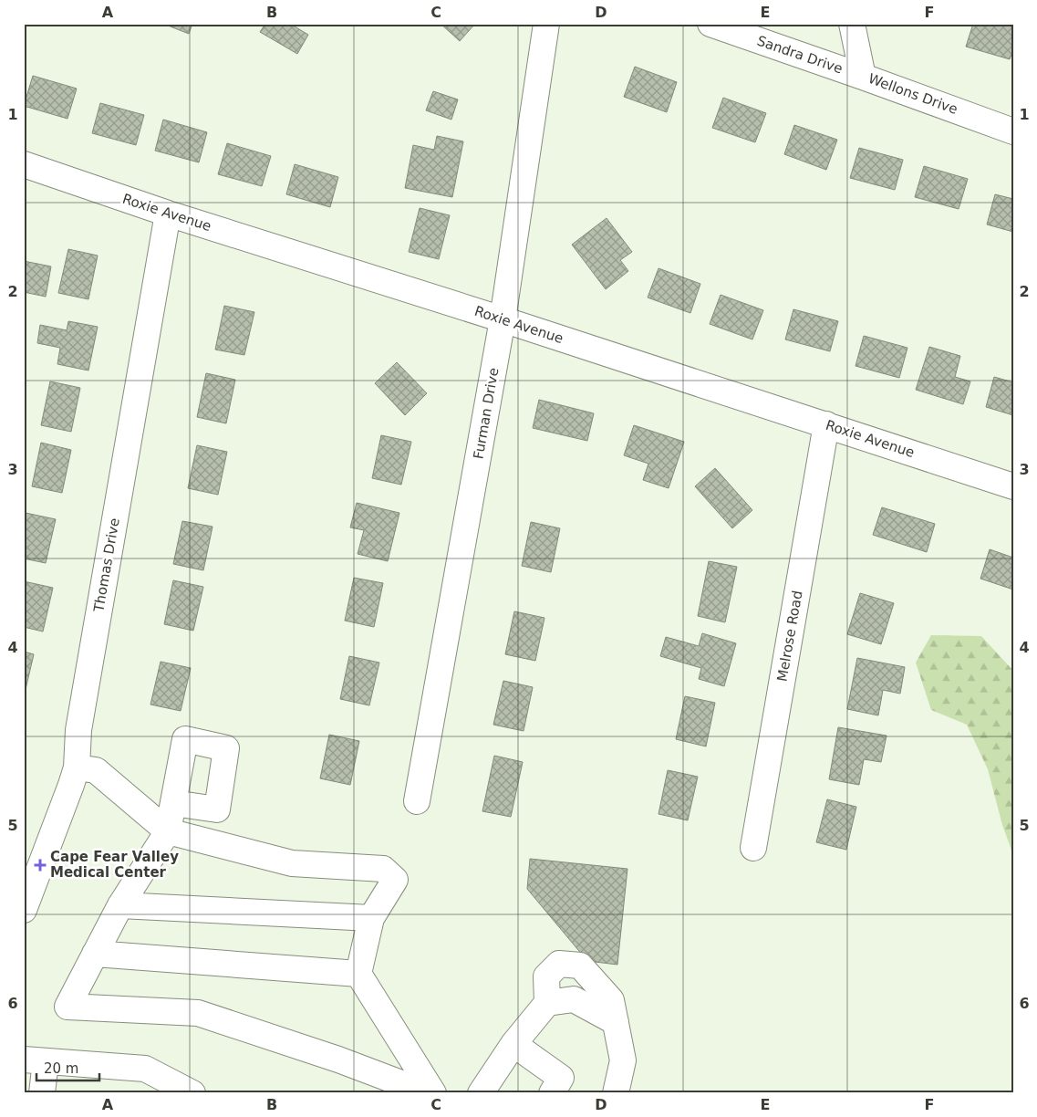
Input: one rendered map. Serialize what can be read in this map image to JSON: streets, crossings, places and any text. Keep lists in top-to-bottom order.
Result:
{
  "streets": {
    "street": [
      "Sandra Drive",
      "Wellons Drive",
      "Roxie Avenue",
      "Furman Drive",
      "Thomas Drive",
      "Melrose Road"
    ]
  },
  "crossings": [
    ["Sandra Drive", "Wellons Drive"],
    ["Roxie Avenue", "Furman Drive"],
    ["Roxie Avenue", "Thomas Drive"],
    ["Roxie Avenue", "Melrose Road"]
  ],
  "places": {
    "health": ["Cape Fear Valley Medical Center"]
  },
  "scale_bar": "20 m",
  "grid": {
    "columns": [
      "A",
      "B",
      "C",
      "D",
      "E",
      "F"
    ],
    "rows": [
      "1",
      "2",
      "3",
      "4",
      "5",
      "6"
    ]
  }
}
